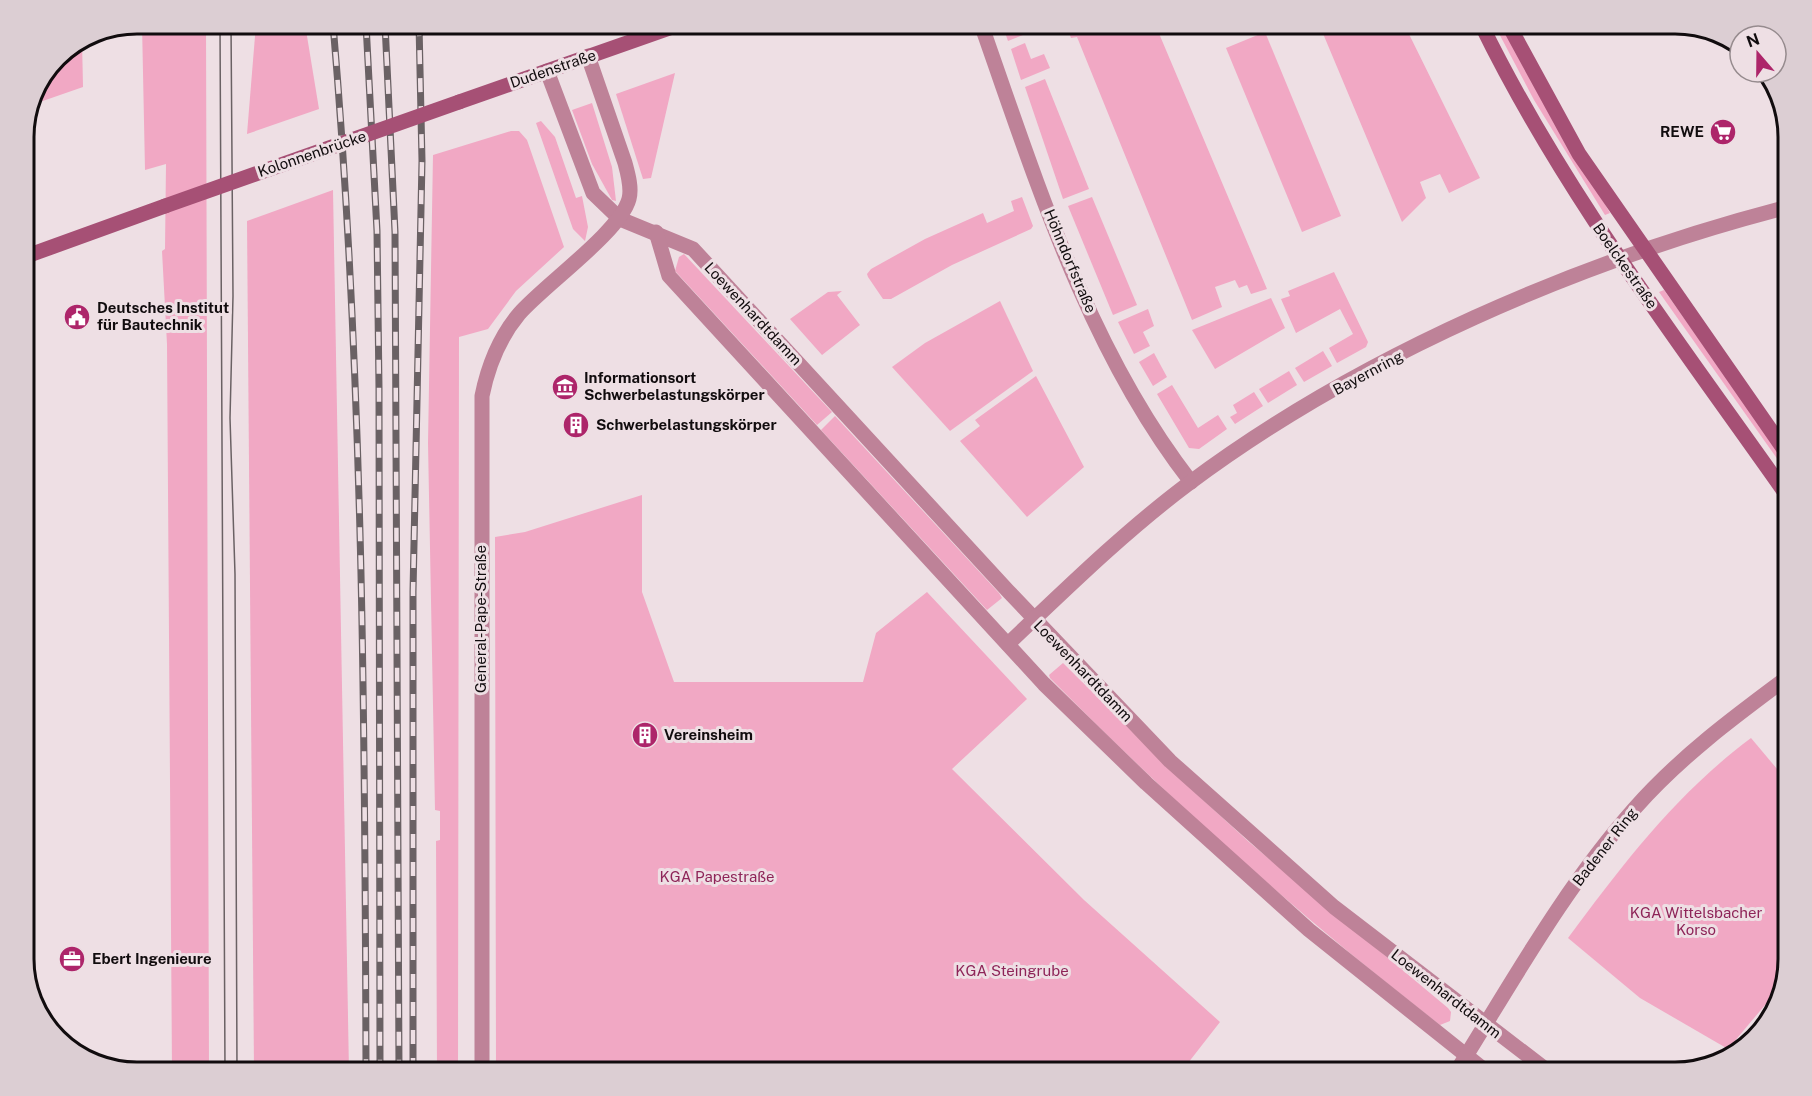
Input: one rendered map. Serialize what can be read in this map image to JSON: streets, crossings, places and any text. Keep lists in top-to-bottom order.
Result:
{
  "streets": {
    "main road": ["Dudenstraße", "Kolonnenbrücke", "Boelckestraße"],
    "street": [
      "Höhndorfstraße",
      "Loewenhardtdamm",
      "Bayernring",
      "General-Pape-Straße",
      "Badener Ring"
    ]
  },
  "crossings": [
    ["Dudenstraße", "Kolonnenbrücke"],
    ["Dudenstraße", "Loewenhardtdamm"],
    ["Höhndorfstraße", "Bayernring"],
    ["Boelckestraße", "Bayernring"],
    ["Loewenhardtdamm", "Bayernring"],
    ["Loewenhardtdamm", "General-Pape-Straße"],
    ["Loewenhardtdamm", "Badener Ring"]
  ],
  "parks": ["KGA Papestraße", "KGA Wittelsbacher Korso", "KGA Steingrube"],
  "places": {
    "supermarket": ["REWE"],
    "public building": ["Deutsches Institut für Bautechnik"],
    "museum": ["Informationsort Schwerbelastungskörper"],
    "building": ["Schwerbelastungskörper", "Vereinsheim"],
    "office": ["Ebert Ingenieure"]
  },
  "north": "top"
}
